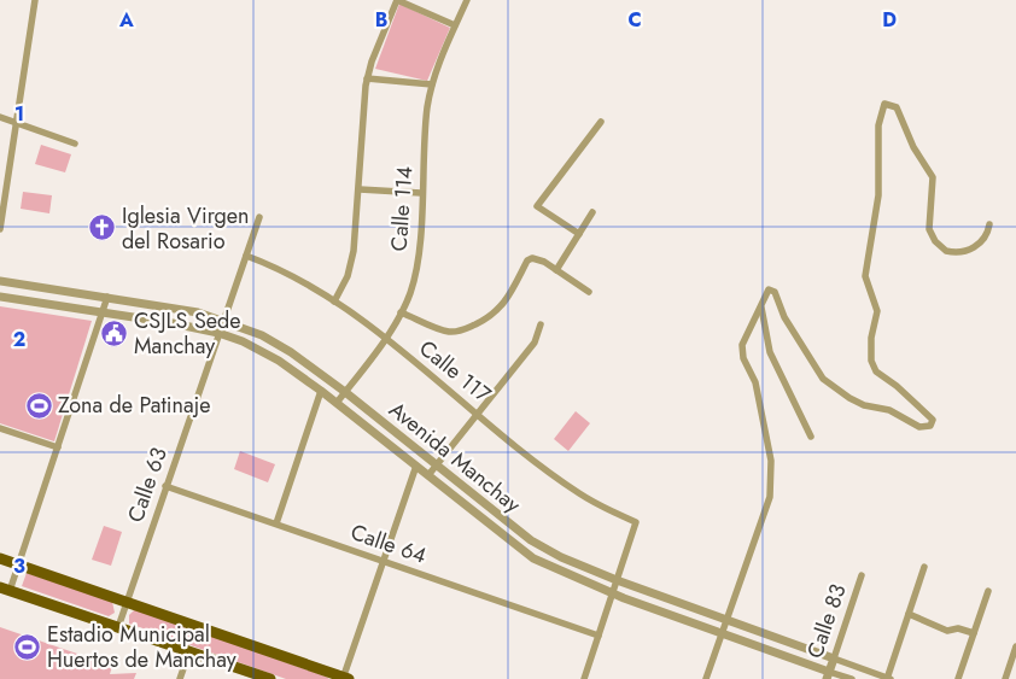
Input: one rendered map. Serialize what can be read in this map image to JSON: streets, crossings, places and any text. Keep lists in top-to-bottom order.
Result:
{
  "streets": {
    "street": [
      "Calle 114",
      "Calle 117",
      "Avenida Manchay",
      "Calle 63",
      "Calle 64",
      "Calle 83"
    ]
  },
  "crossings": [
    ["Calle 114", "Calle 117"],
    ["Calle 114", "Avenida Manchay"],
    ["Calle 117", "Avenida Manchay"],
    ["Calle 117", "Calle 63"],
    ["Avenida Manchay", "Calle 63"],
    ["Avenida Manchay", "Calle 83"],
    ["Calle 63", "Calle 64"]
  ],
  "places": {
    "church": ["Iglesia Virgen del Rosario"],
    "public building": ["CSJLS Sede Manchay"],
    "sports": ["Zona de Patinaje", "Estadio Municipal Huertos de Manchay"]
  },
  "grid": {
    "columns": [
      "A",
      "B",
      "C",
      "D"
    ],
    "rows": ["1", "2", "3"]
  }
}
